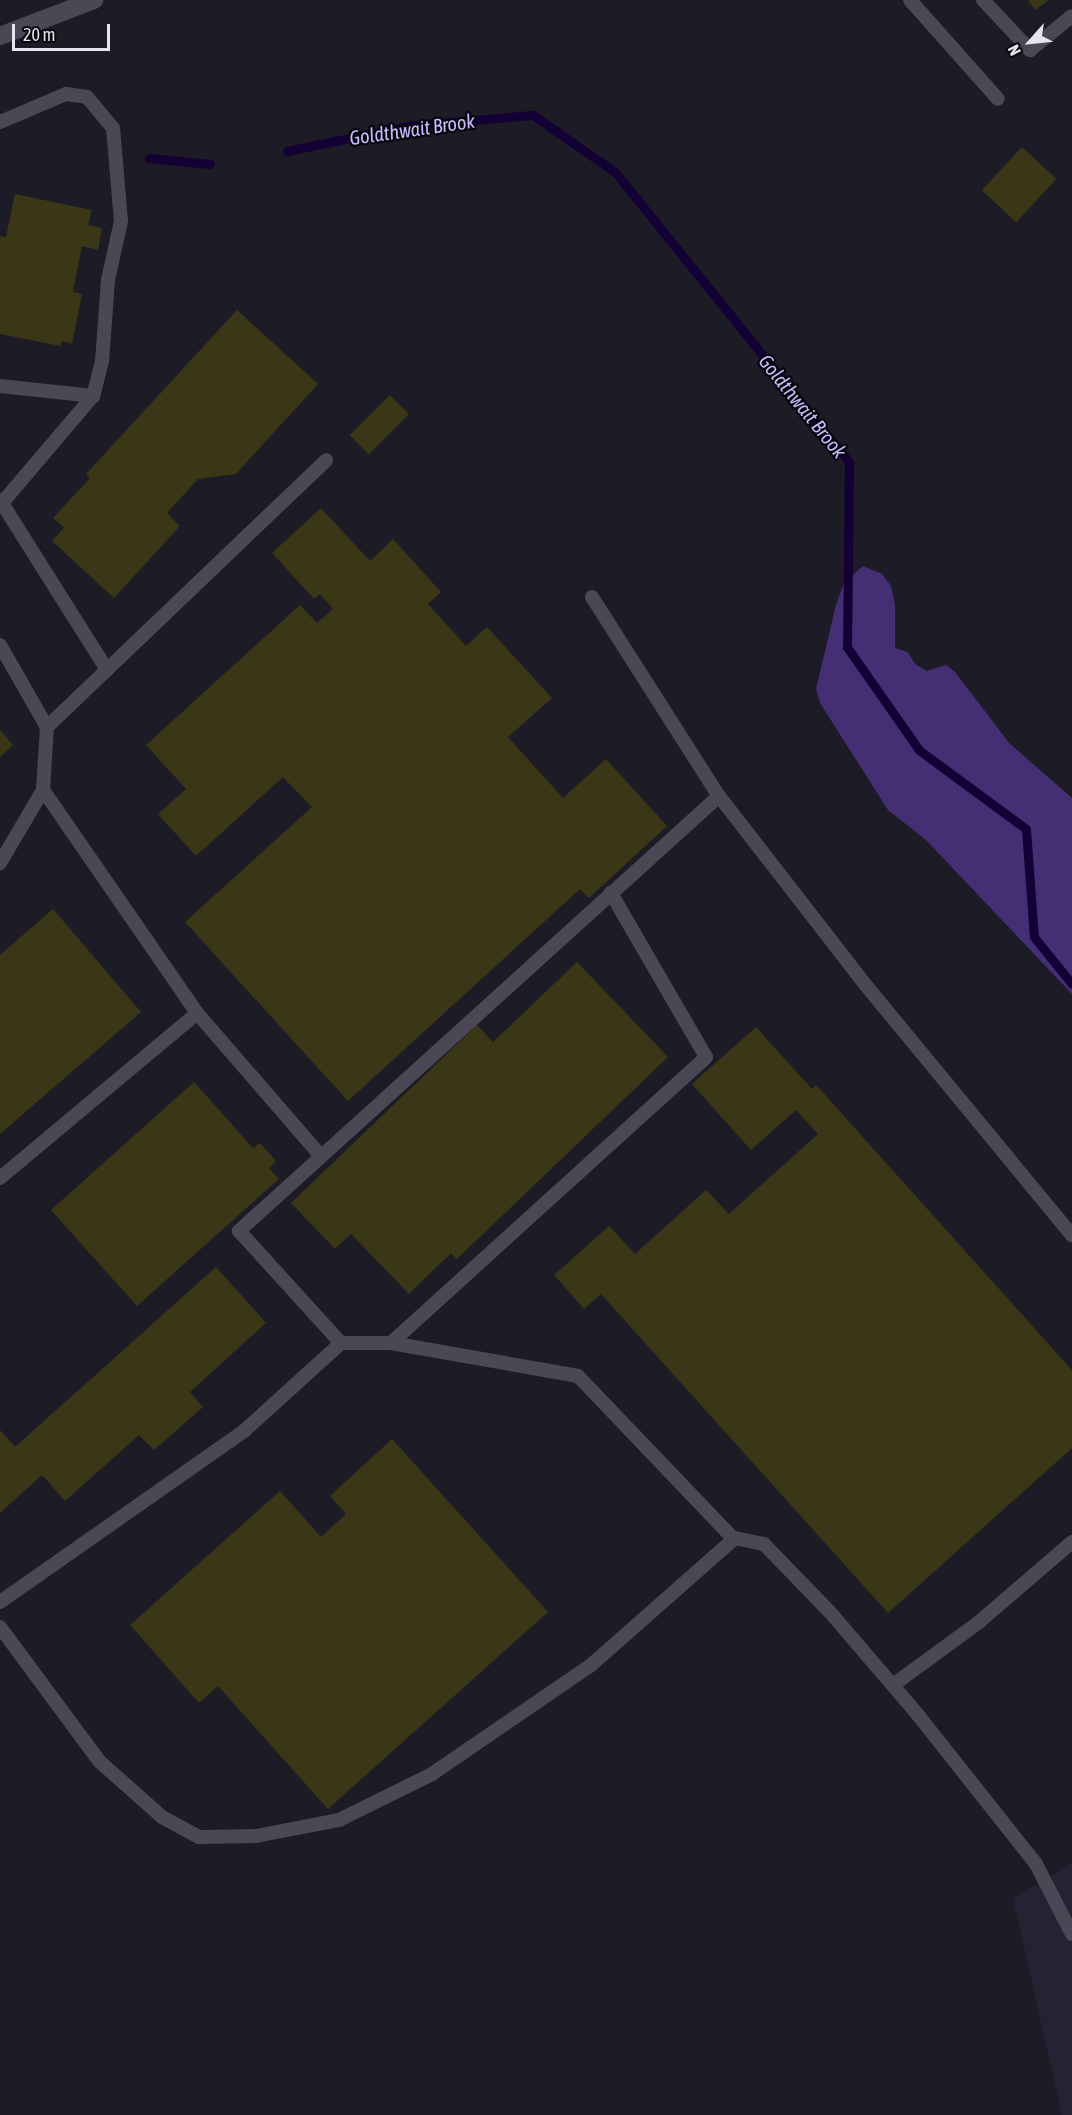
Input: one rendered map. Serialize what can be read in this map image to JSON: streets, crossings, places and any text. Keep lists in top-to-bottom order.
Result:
{
  "water": ["Goldthwait Brook"],
  "scale_bar": "20 m",
  "north": "bottom left"
}
